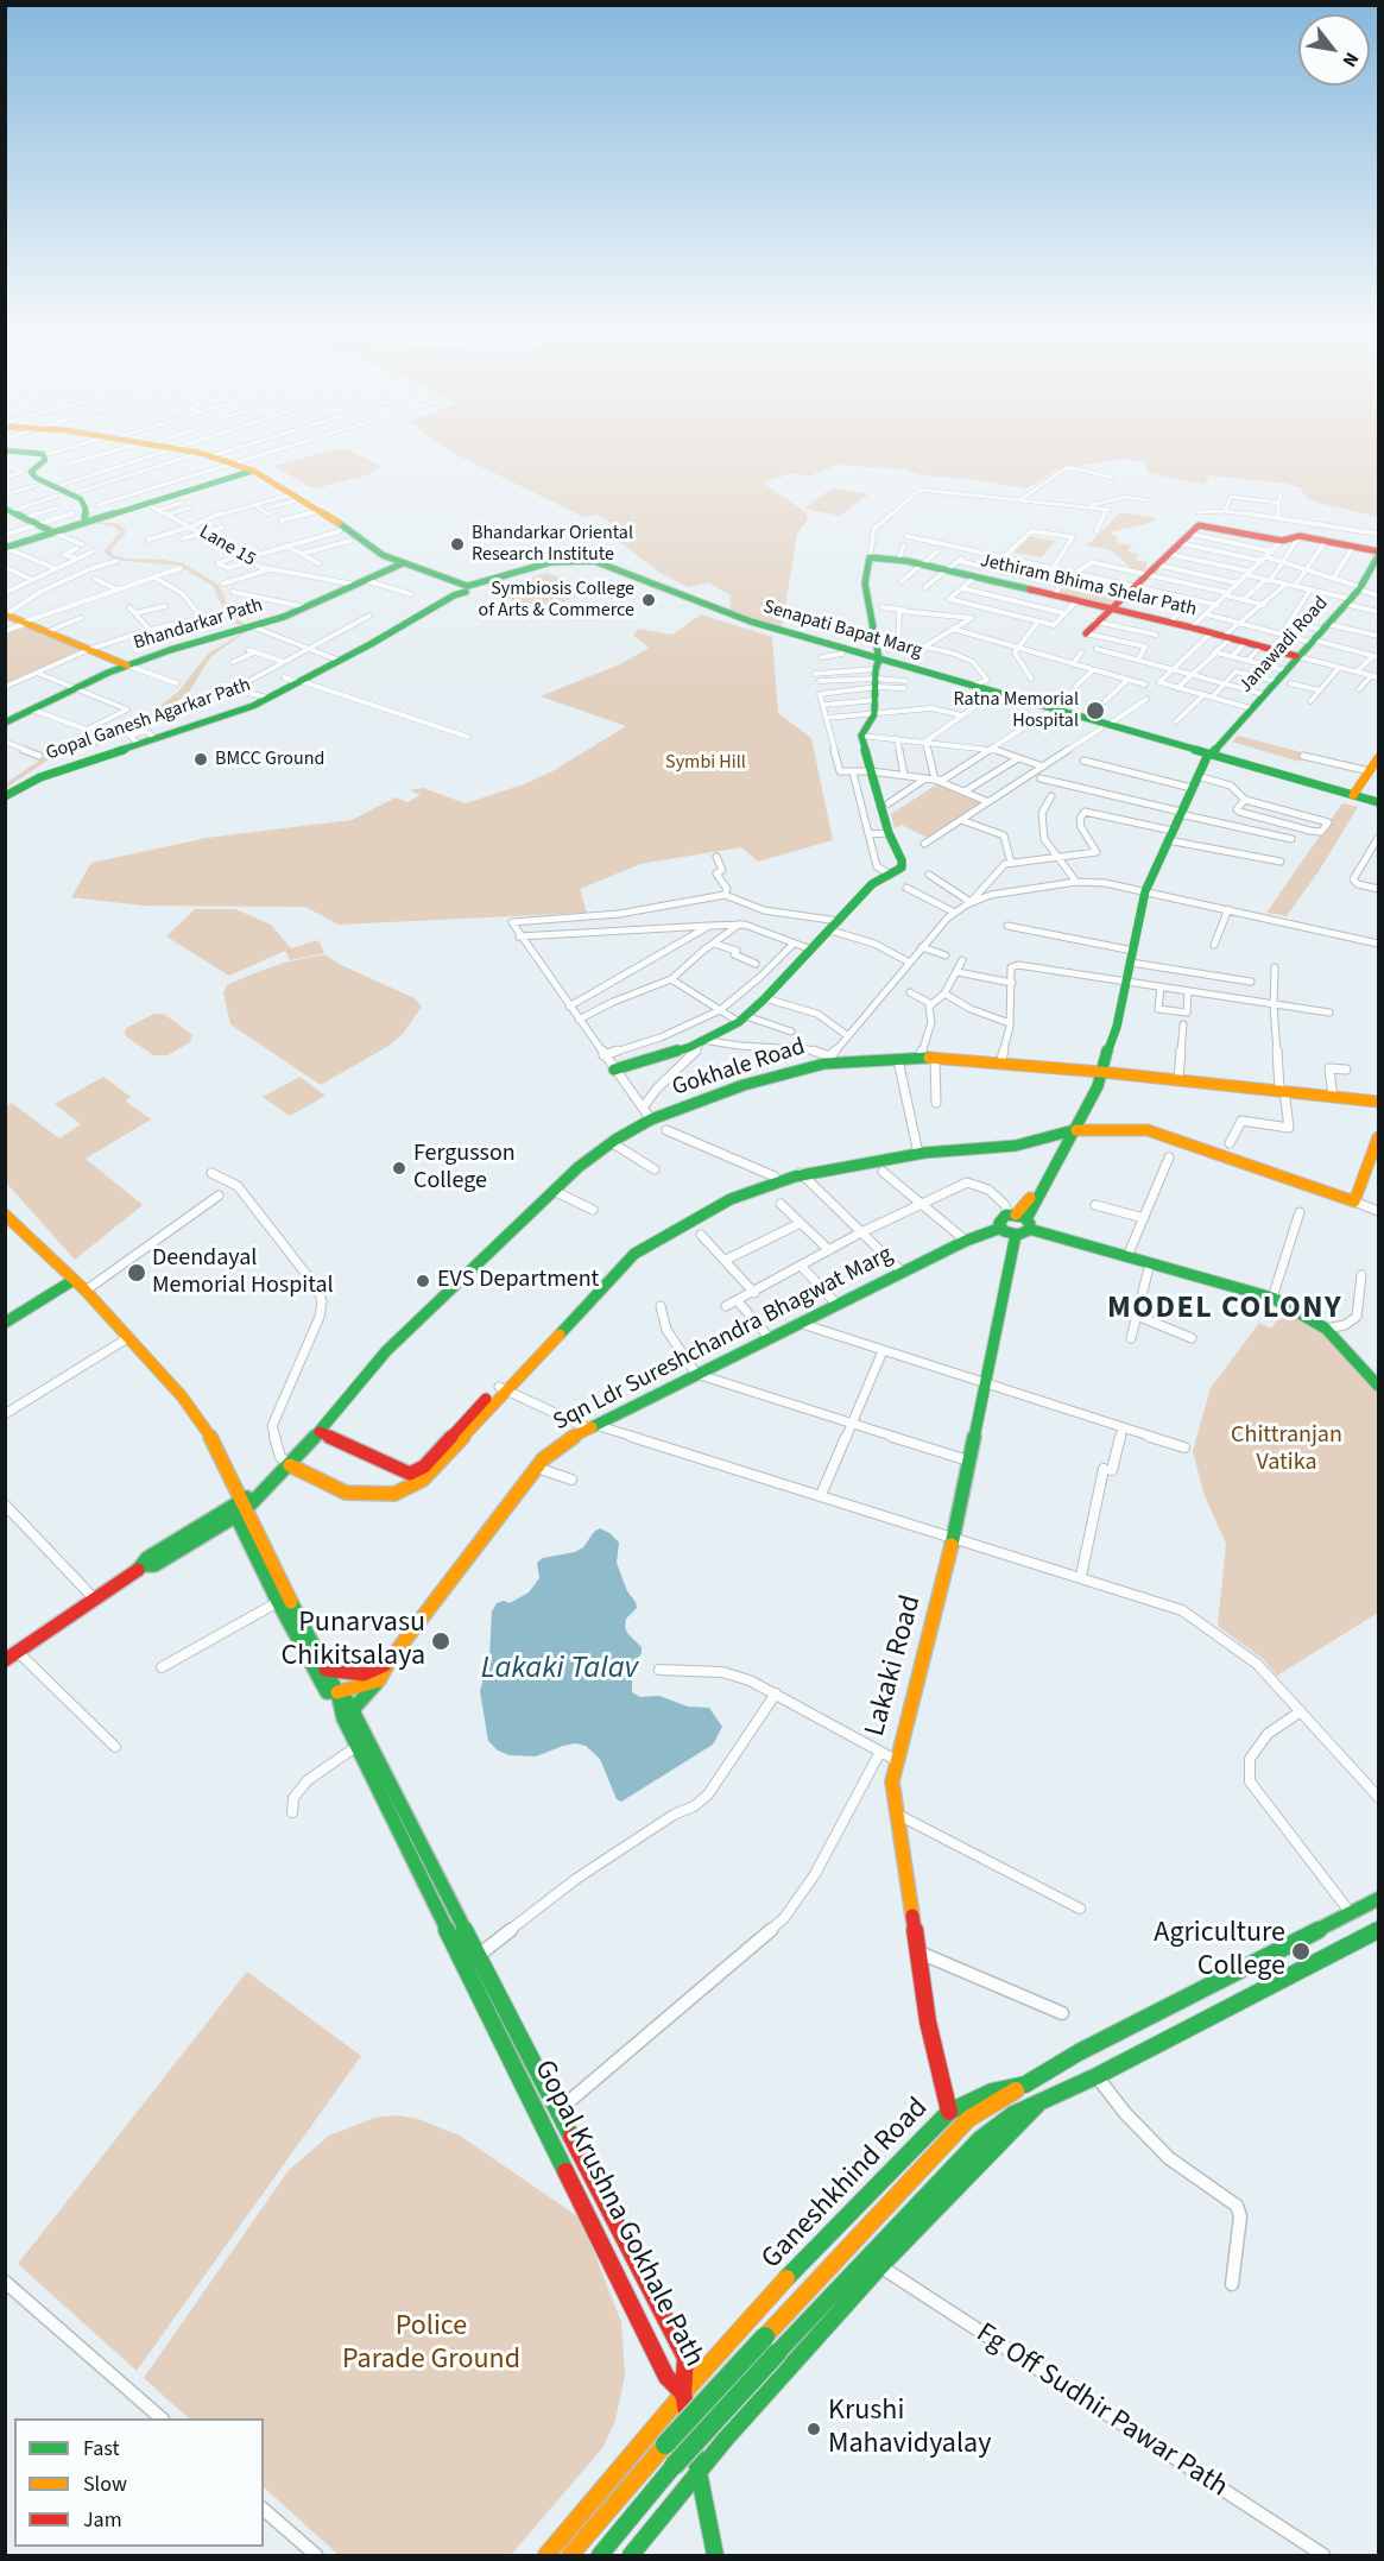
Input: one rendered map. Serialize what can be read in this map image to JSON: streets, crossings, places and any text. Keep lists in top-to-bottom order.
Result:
{
  "streets": {
    "street": [
      "Lane 15",
      "Jethiram Bhima Shelar Path",
      "Bhandarkar Path",
      "Senapati Bapat Marg",
      "Janawadi Road",
      "Gopal Ganesh Agarkar Path",
      "Gokhale Road",
      "Sqn Ldr Sureshchandra Bhagwat Marg",
      "Lakaki Road",
      "Ganeshkhind Road",
      "Gopal Krushna Gokhale Path",
      "Fg Off Sudhir Pawar Path"
    ]
  },
  "crossings": [
    ["Lane 15", "Bhandarkar Path"],
    ["Jethiram Bhima Shelar Path", "Janawadi Road"],
    ["Senapati Bapat Marg", "Janawadi Road"],
    ["Senapati Bapat Marg", "Gopal Ganesh Agarkar Path"],
    ["Janawadi Road", "Gokhale Road"],
    ["Gokhale Road", "Gopal Krushna Gokhale Path"],
    ["Sqn Ldr Sureshchandra Bhagwat Marg", "Gopal Krushna Gokhale Path"],
    ["Lakaki Road", "Ganeshkhind Road"],
    ["Ganeshkhind Road", "Gopal Krushna Gokhale Path"]
  ],
  "districts": ["MODEL COLONY"],
  "water": ["Lakaki Talav"],
  "parks": ["Symbi Hill", "Chittranjan Vatika", "Police Parade Ground"],
  "places": [
    "Bhandarkar Oriental Research Institute",
    "Symbiosis College of Arts & Commerce",
    "Ratna Memorial Hospital",
    "BMCC Ground",
    "Fergusson College",
    "Deendayal Memorial Hospital",
    "EVS Department",
    "Punarvasu Chikitsalaya",
    "Agriculture College",
    "Krushi Mahavidyalay"
  ],
  "legend": ["Fast", "Slow", "Jam"],
  "north": "bottom right"
}
